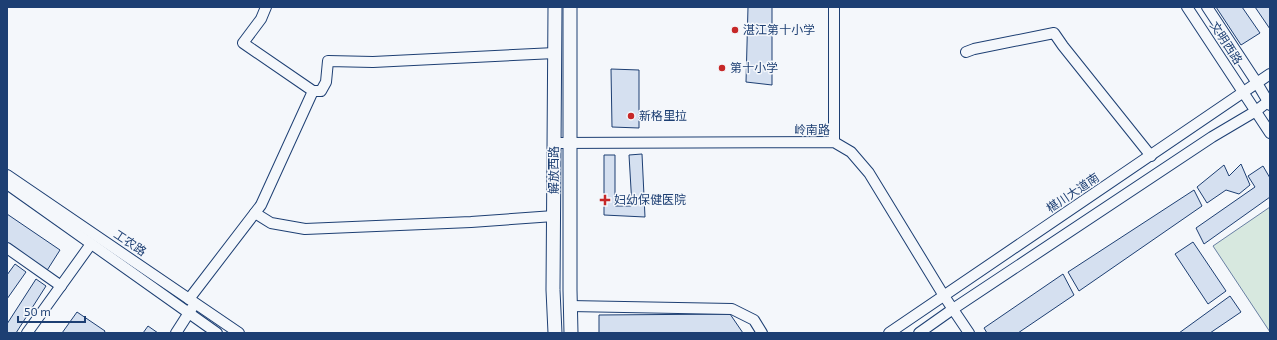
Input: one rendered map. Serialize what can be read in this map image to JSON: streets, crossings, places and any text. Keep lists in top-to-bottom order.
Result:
{
  "streets": {
    "main road": ["解放西路"],
    "street": [
      "文明西路",
      "岭南路",
      "椹川大道南",
      "工农路"
    ]
  },
  "crossings": [
    ["文明西路", "椹川大道南"],
    ["岭南路", "解放西路"],
    ["岭南路", "椹川大道南"]
  ],
  "places": {
    "other": ["湛江第十小学", "第十小学", "新格里拉"],
    "health": ["妇幼保健医院"]
  },
  "scale_bar": "50 m"
}
